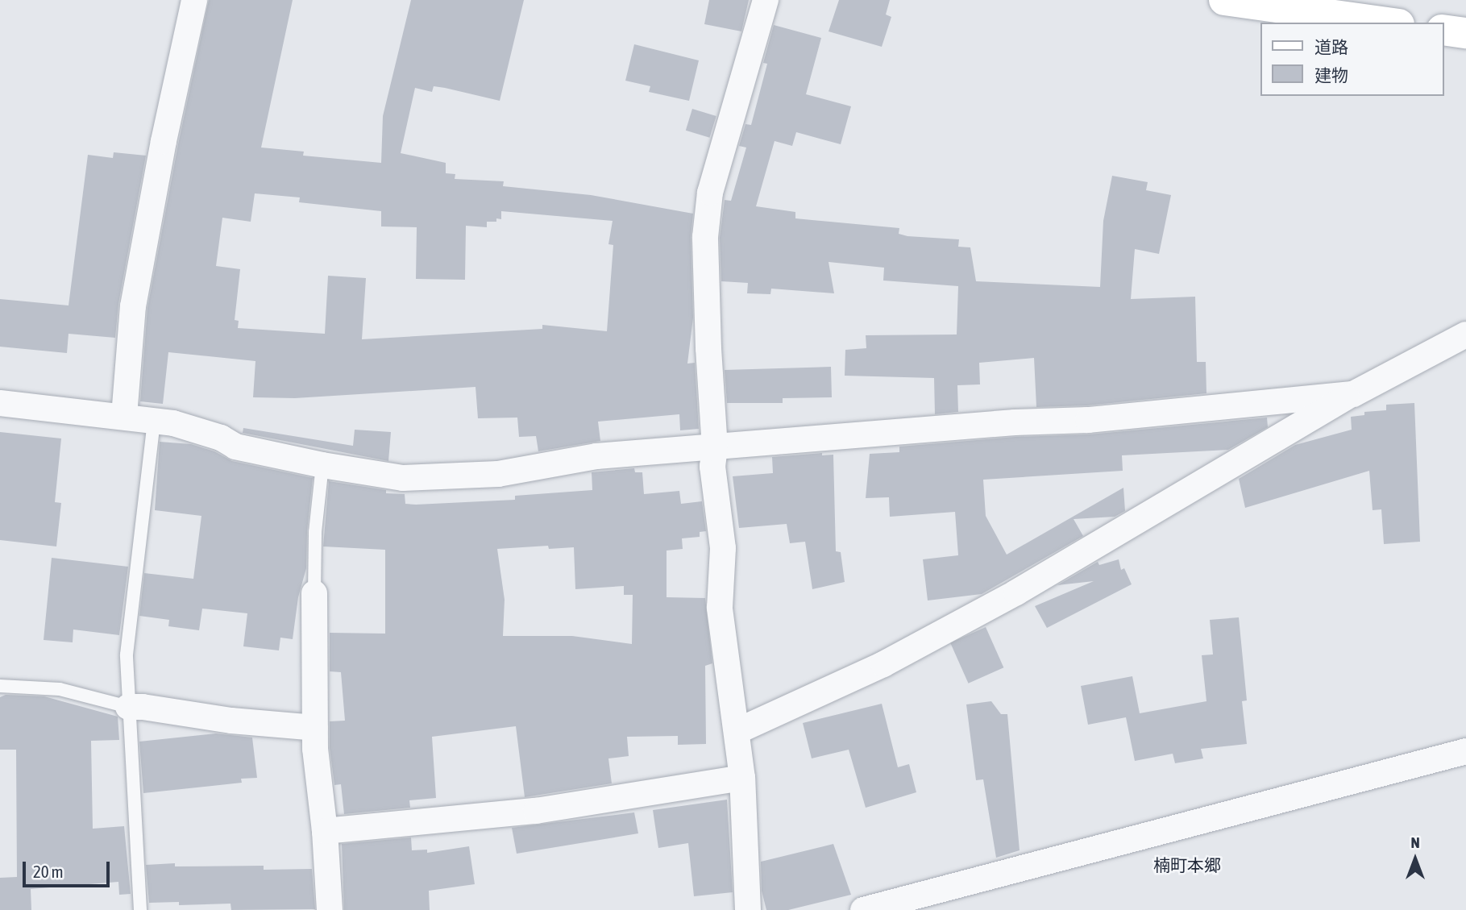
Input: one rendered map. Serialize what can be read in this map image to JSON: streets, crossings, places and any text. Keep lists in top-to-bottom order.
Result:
{
  "districts": ["楠町本郷"],
  "legend": ["道路", "建物"],
  "scale_bar": "20 m",
  "north": "top"
}
